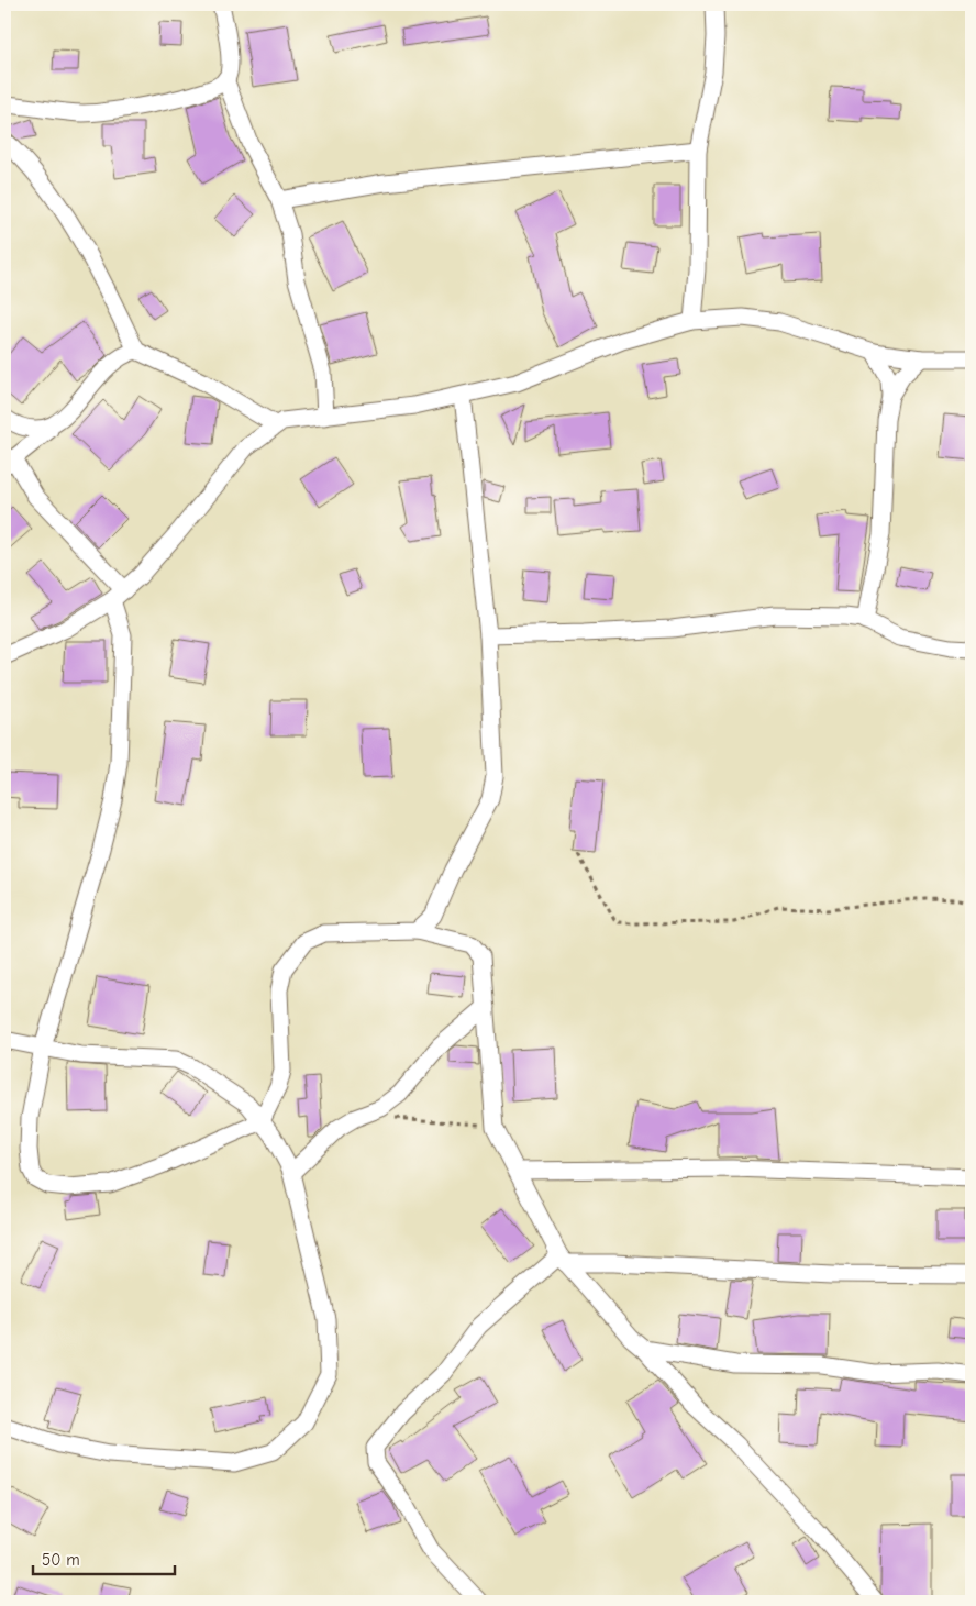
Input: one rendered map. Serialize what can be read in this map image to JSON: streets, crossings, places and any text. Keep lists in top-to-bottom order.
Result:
{
  "scale_bar": "50 m"
}
